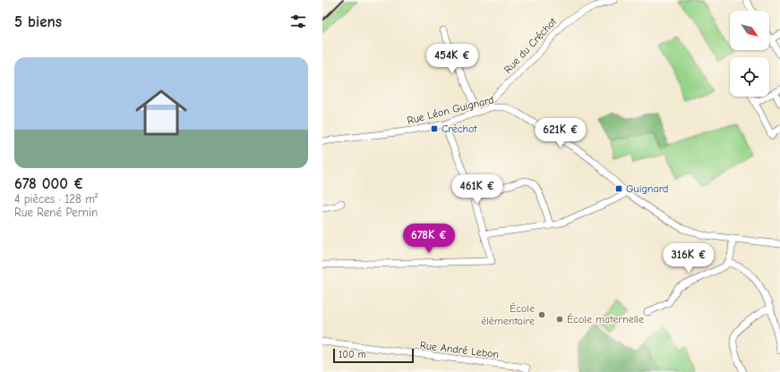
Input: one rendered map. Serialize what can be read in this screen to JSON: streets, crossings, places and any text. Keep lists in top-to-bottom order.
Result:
{
  "streets": {
    "street": ["Rue du Créchot", "Rue Léon Guignard", "Rue André Lebon"]
  },
  "crossings": [
    ["Rue du Créchot", "Rue Léon Guignard"]
  ],
  "places": {
    "transit": ["Créchot", "Guignard"],
    "other": ["École élémentaire", "École maternelle"]
  },
  "scale_bar": "100 m",
  "north": "bottom right",
  "page": {
    "heading": "5 biens",
    "list": [
      {
        "name": "678 000 €",
        "note": "4 pièces · 128 m² · Rue René Pernin"
      }
    ],
    "price": [
      "454K €",
      "621K €",
      "461K €",
      "678K €",
      "316K €"
    ],
    "scale": "100 m"
  }
}
